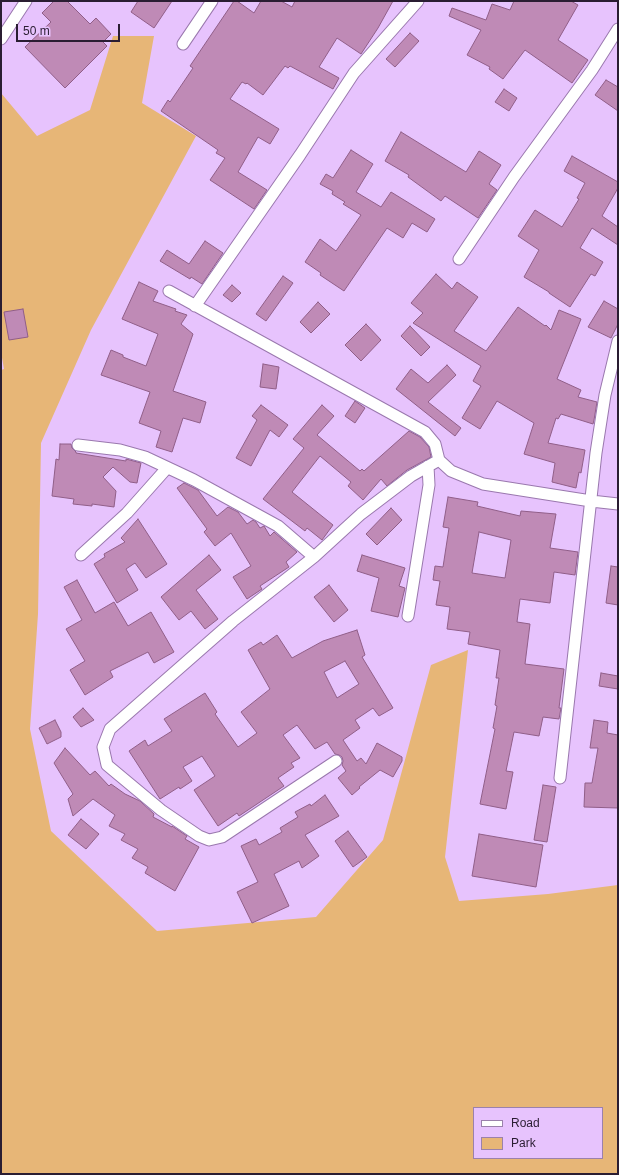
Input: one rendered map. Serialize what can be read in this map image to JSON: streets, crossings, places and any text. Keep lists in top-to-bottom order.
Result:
{
  "legend": ["Road", "Park"],
  "scale_bar": "50 m"
}
